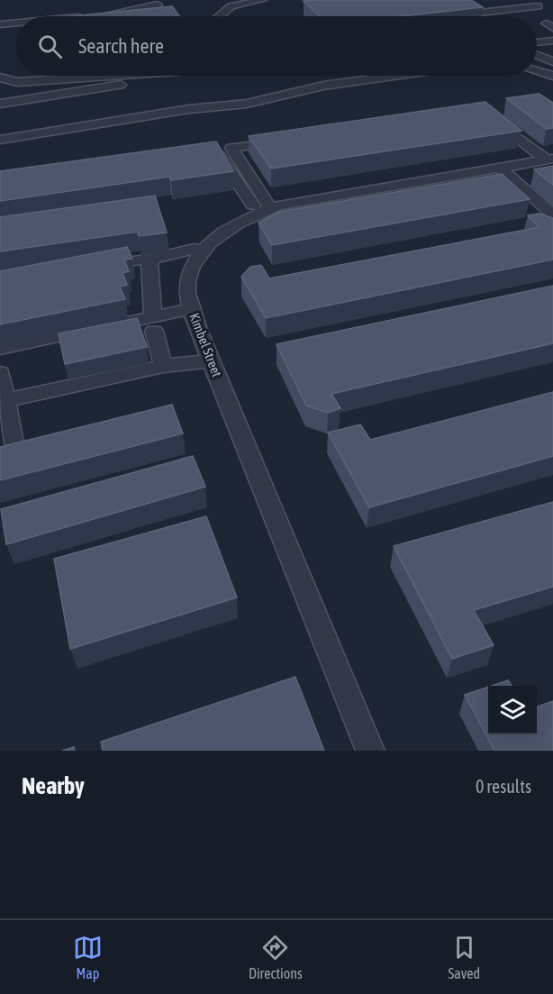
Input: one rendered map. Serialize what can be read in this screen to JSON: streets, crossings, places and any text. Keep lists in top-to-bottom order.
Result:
{
  "streets": {
    "street": ["Kimbel Street"]
  },
  "page": {
    "search": "Search here",
    "heading": ["Nearby", "0 results"],
    "nav": ["Map", "Directions", "Saved"]
  }
}
